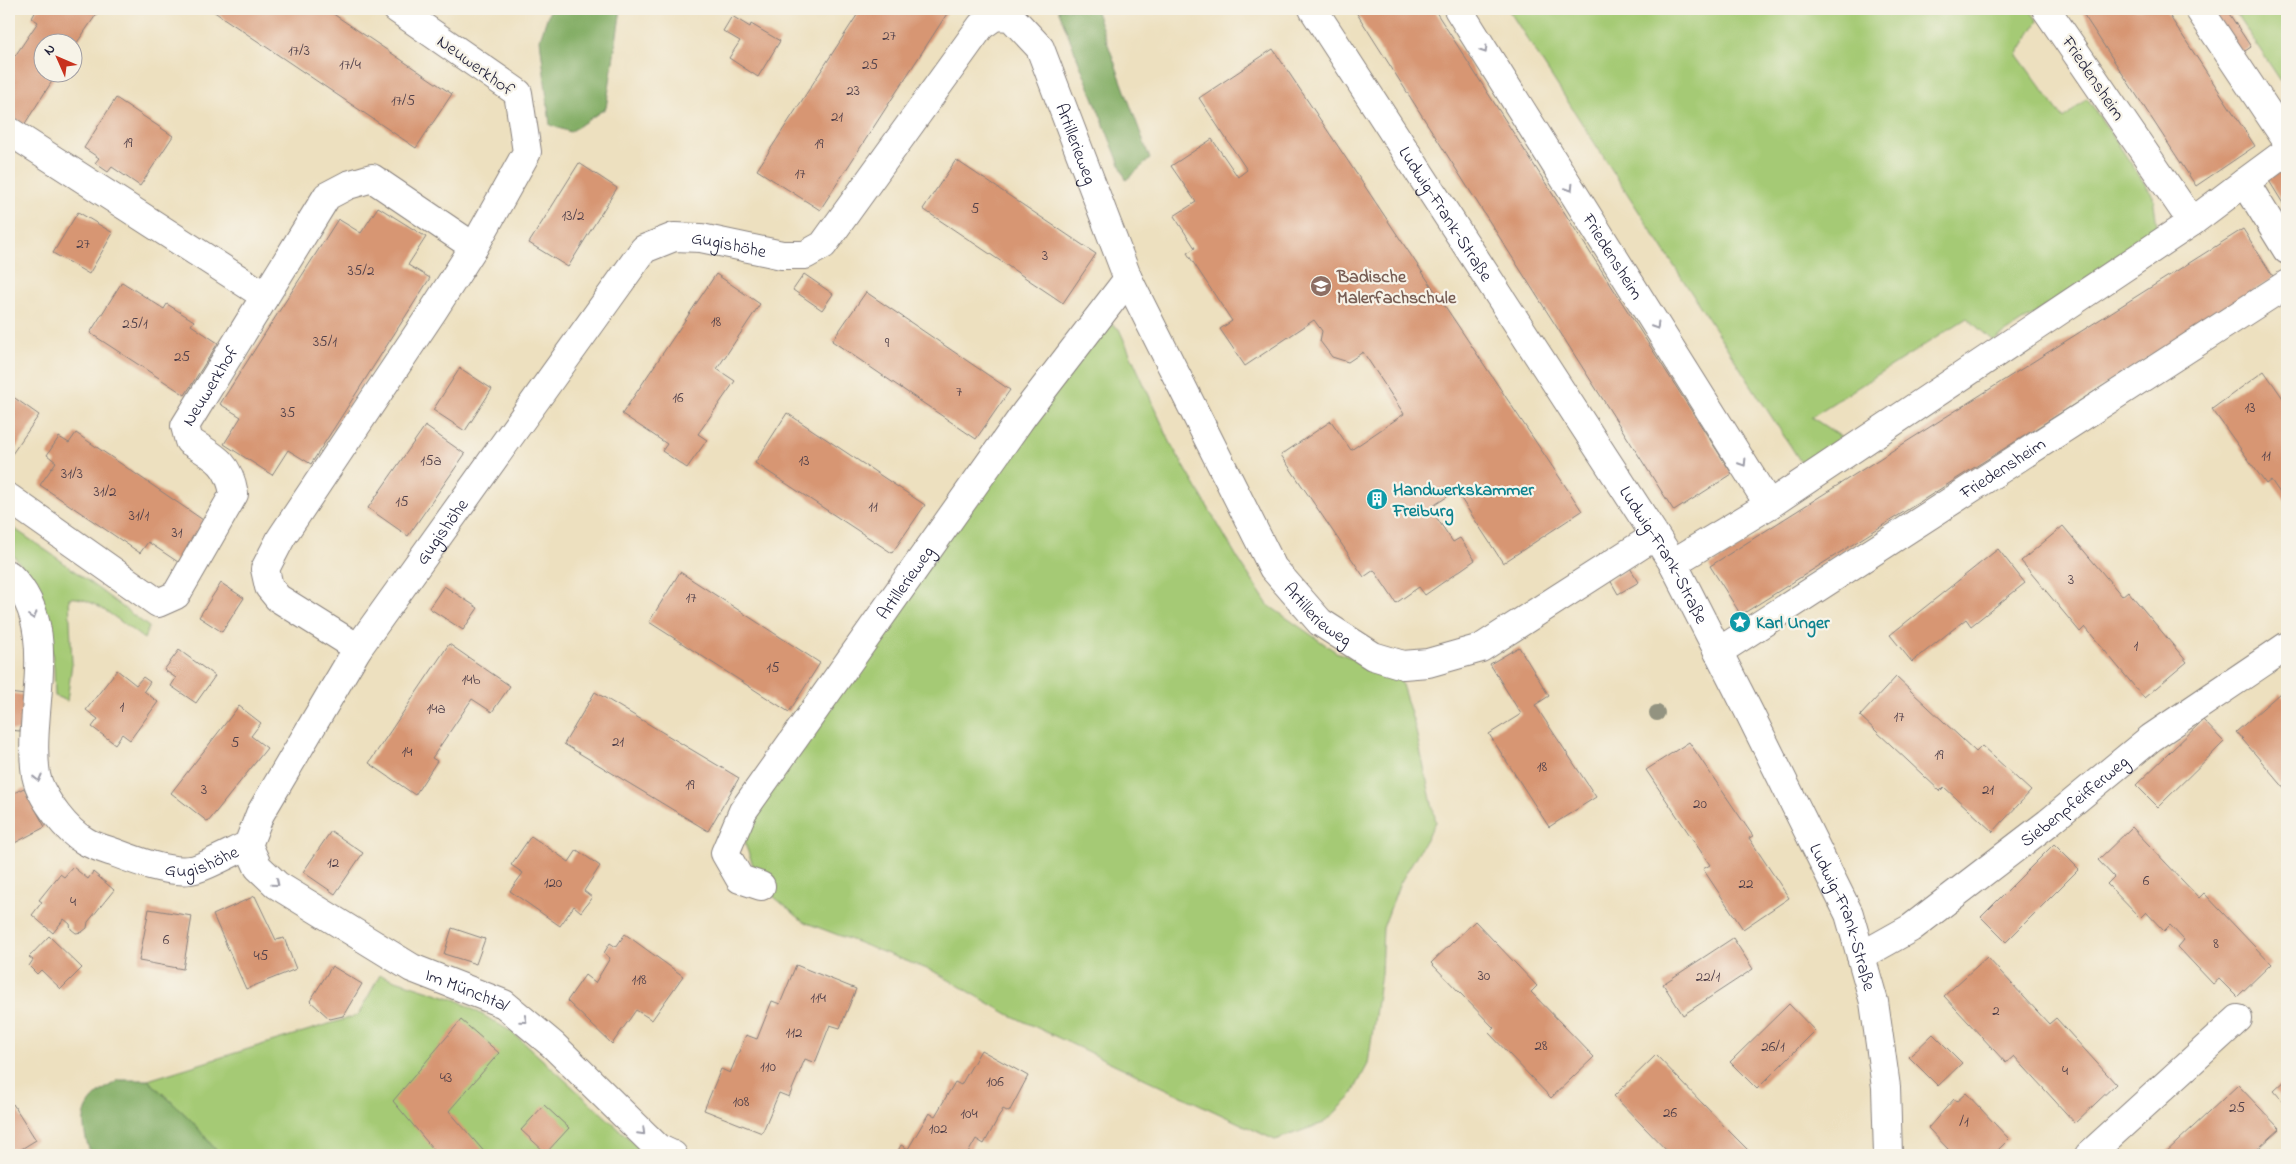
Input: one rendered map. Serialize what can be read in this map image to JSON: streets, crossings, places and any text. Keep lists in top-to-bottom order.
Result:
{
  "streets": {
    "street": [
      "Neuwerkhof",
      "Friedensheim",
      "Artillerieweg",
      "Ludwig-Frank-Straße",
      "Gugishöhe",
      "Siebenpfeifferweg",
      "Im Münchtal"
    ]
  },
  "crossings": [
    ["Neuwerkhof", "Gugishöhe"],
    ["Friedensheim", "Ludwig-Frank-Straße"],
    ["Artillerieweg", "Ludwig-Frank-Straße"],
    ["Artillerieweg", "Gugishöhe"],
    ["Ludwig-Frank-Straße", "Siebenpfeifferweg"],
    ["Gugishöhe", "Im Münchtal"]
  ],
  "one_way": ["Friedensheim", "Im Münchtal"],
  "places": {
    "school or university": ["Badische Malerfachschule"],
    "building": ["Handwerkskammer Freiburg"],
    "place": ["Karl Unger"]
  },
  "house_numbers": [
    "27",
    "17/3",
    "17/4",
    "25",
    "23",
    "17/5",
    "21",
    "19",
    "19",
    "17",
    "5",
    "13/2",
    "27",
    "3",
    "35/2",
    "18",
    "25/1",
    "35/1",
    "9",
    "25",
    "7",
    "16",
    "13",
    "35",
    "11",
    "15a",
    "13",
    "31/3",
    "31/2",
    "15",
    "11",
    "31/1",
    "31",
    "3",
    "17",
    "1",
    "15",
    "14b",
    "1",
    "14a",
    "17",
    "21",
    "5",
    "14",
    "19",
    "18",
    "19",
    "3",
    "21",
    "20",
    "12",
    "6",
    "120",
    "22",
    "4",
    "6",
    "8",
    "45",
    "30",
    "22/1",
    "118",
    "114",
    "2",
    "112",
    "28",
    "26/1",
    "110",
    "4",
    "43",
    "106",
    "108",
    "25",
    "26",
    "104",
    "/1",
    "102"
  ],
  "north": "top left"
}
